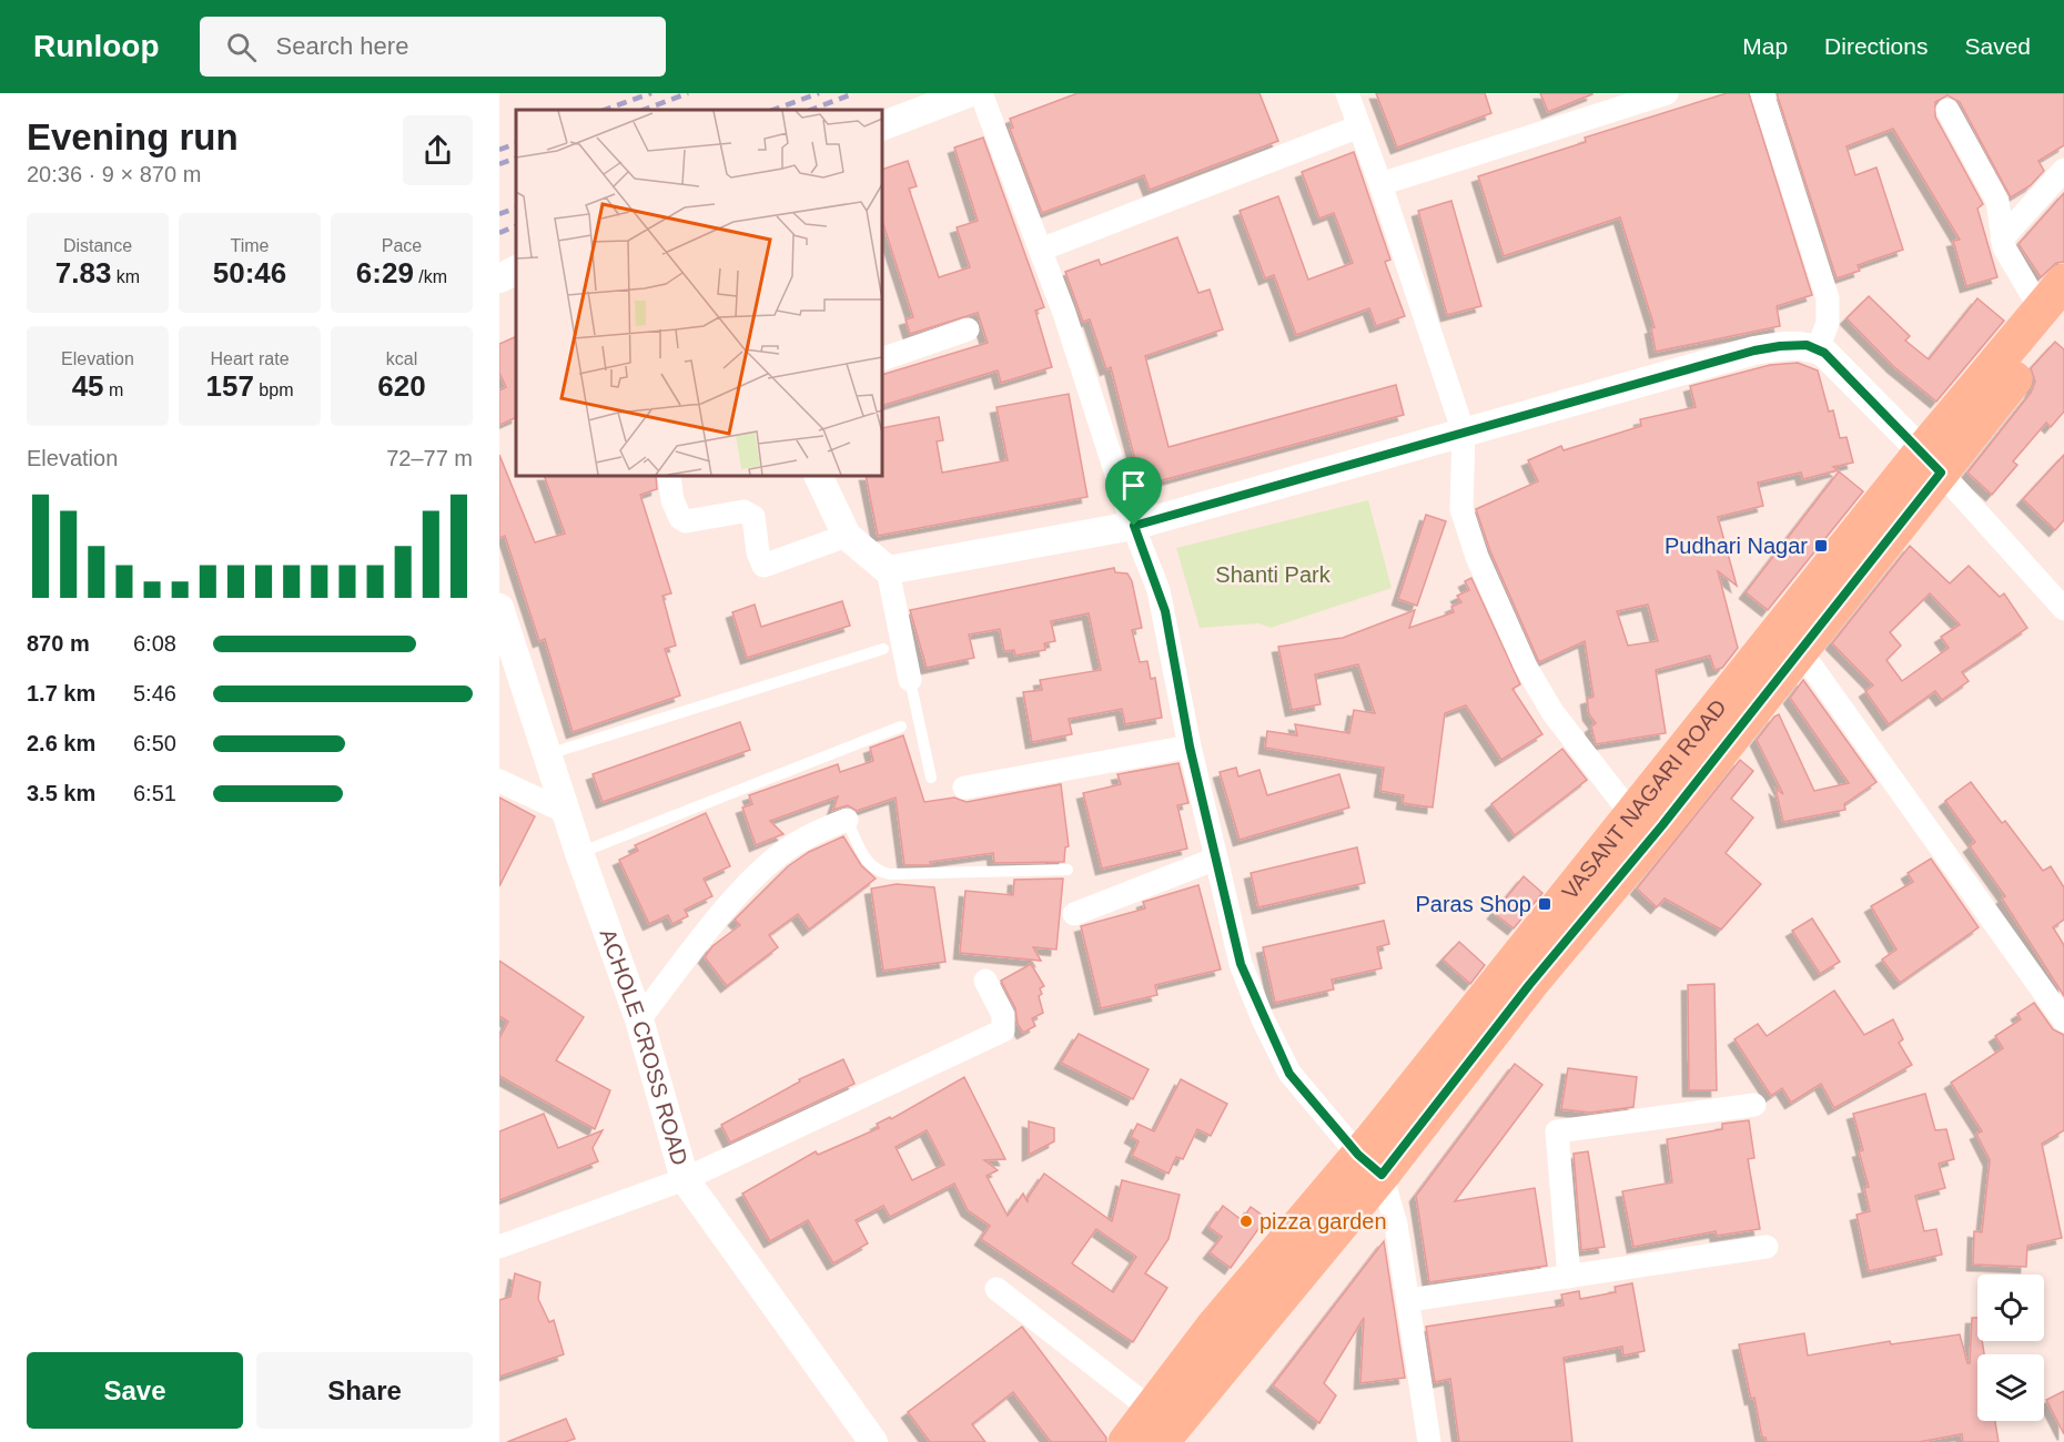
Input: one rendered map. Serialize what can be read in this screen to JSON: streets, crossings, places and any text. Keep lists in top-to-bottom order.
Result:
{
  "streets": {
    "main road": ["VASANT NAGARI ROAD"],
    "street": ["ACHOLE CROSS ROAD"]
  },
  "parks": ["Shanti Park"],
  "places": {
    "transit": ["Pudhari Nagar", "Paras Shop"],
    "other": ["pizza garden"]
  },
  "page": {
    "header": "Runloop",
    "search": "Search here",
    "nav": ["Map", "Directions", "Saved"],
    "heading": ["Evening run", "20:36 · 9 × 870 m"],
    "stats": [
      ["Distance", "7.83 km"],
      ["Time", "50:46"],
      ["Pace", "6:29 /km"],
      ["Elevation", "45 m"],
      ["Heart rate", "157 bpm"],
      ["kcal", "620"]
    ],
    "chart": ["Elevation", "72–77 m"],
    "list": [
      {
        "name": "870 m",
        "note": "6:08"
      },
      {
        "name": "1.7 km",
        "note": "5:46"
      },
      {
        "name": "2.6 km",
        "note": "6:50"
      },
      {
        "name": "3.5 km",
        "note": "6:51"
      }
    ],
    "buttons": ["Save", "Share"]
  }
}
